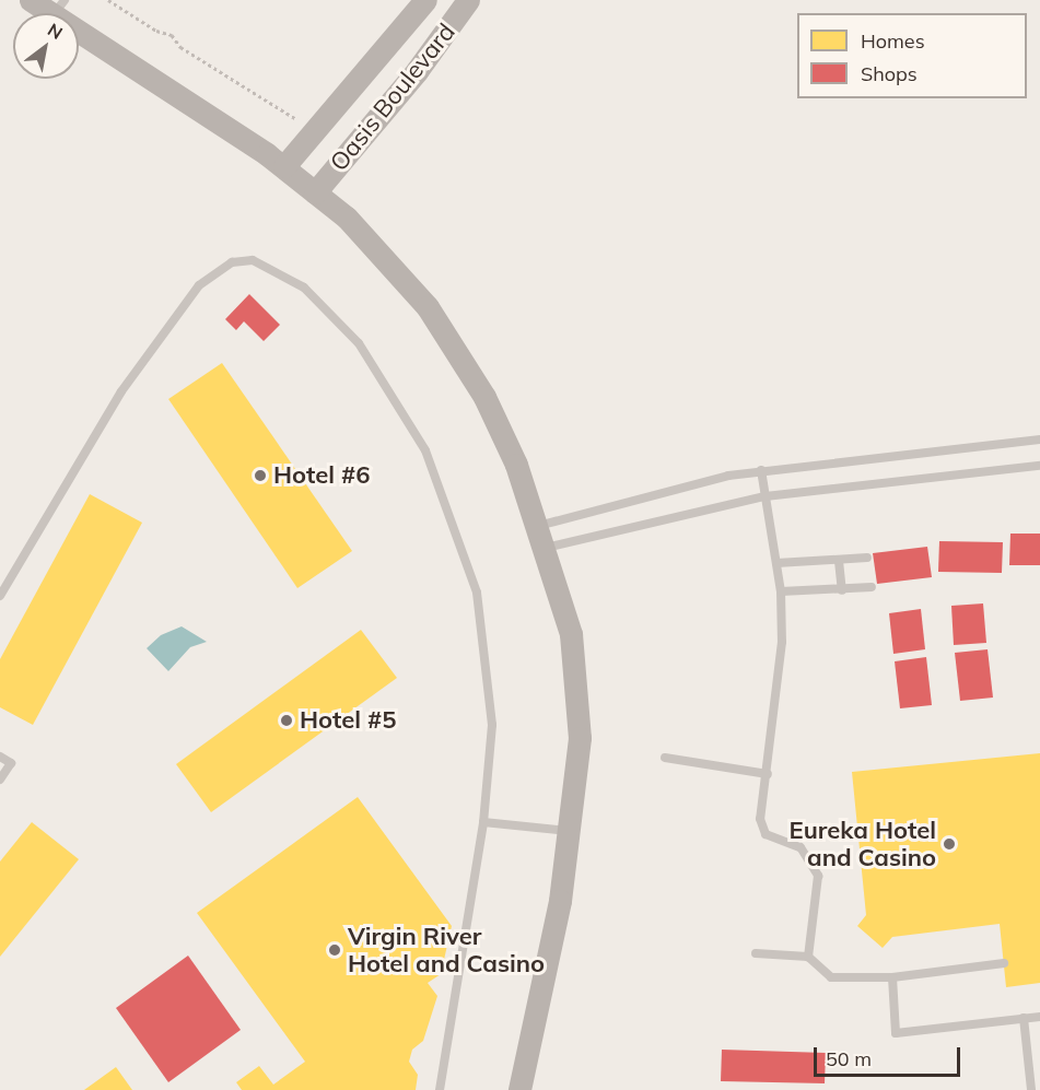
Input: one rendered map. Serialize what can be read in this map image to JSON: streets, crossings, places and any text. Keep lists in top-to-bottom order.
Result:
{
  "streets": {
    "main road": ["Oasis Boulevard"]
  },
  "places": [
    "Hotel #6",
    "Hotel #5",
    "Eureka Hotel and Casino",
    "Virgin River Hotel and Casino"
  ],
  "legend": ["Homes", "Shops"],
  "scale_bar": "50 m",
  "north": "top right"
}
